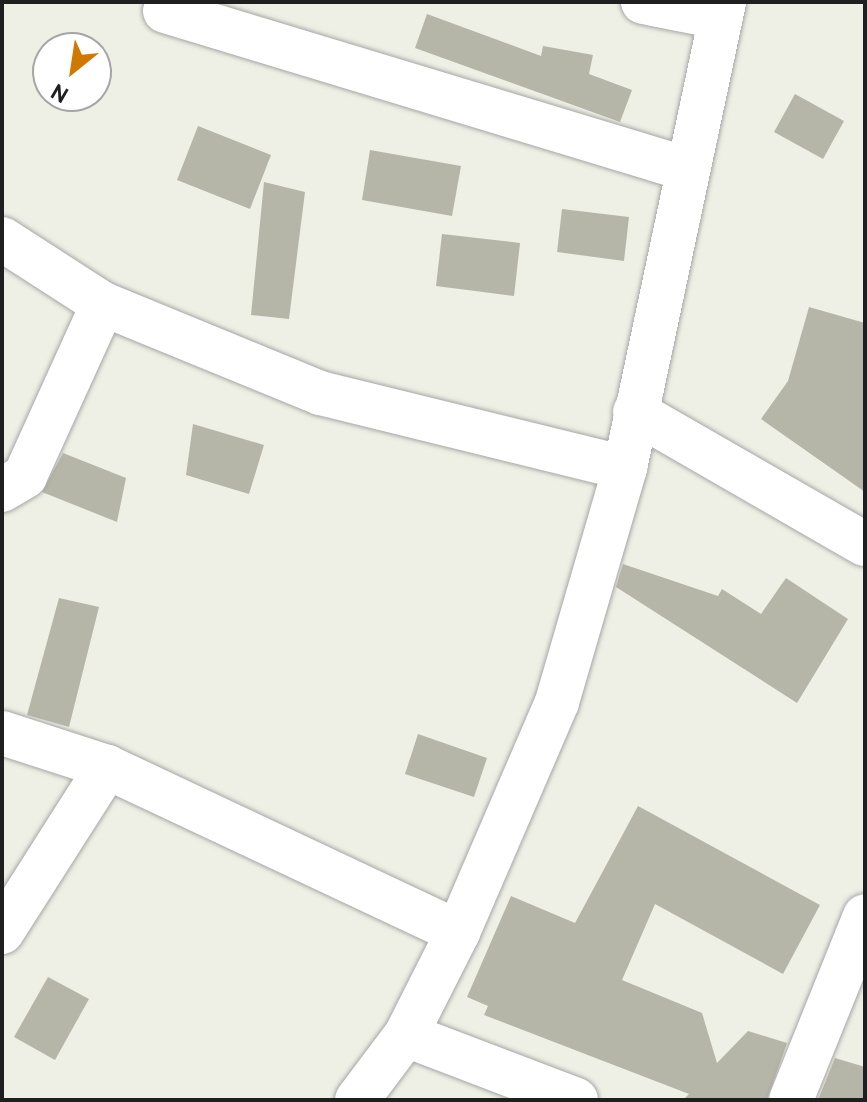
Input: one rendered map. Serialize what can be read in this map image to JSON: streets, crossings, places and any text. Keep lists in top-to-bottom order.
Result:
{
  "north": "bottom left"
}
